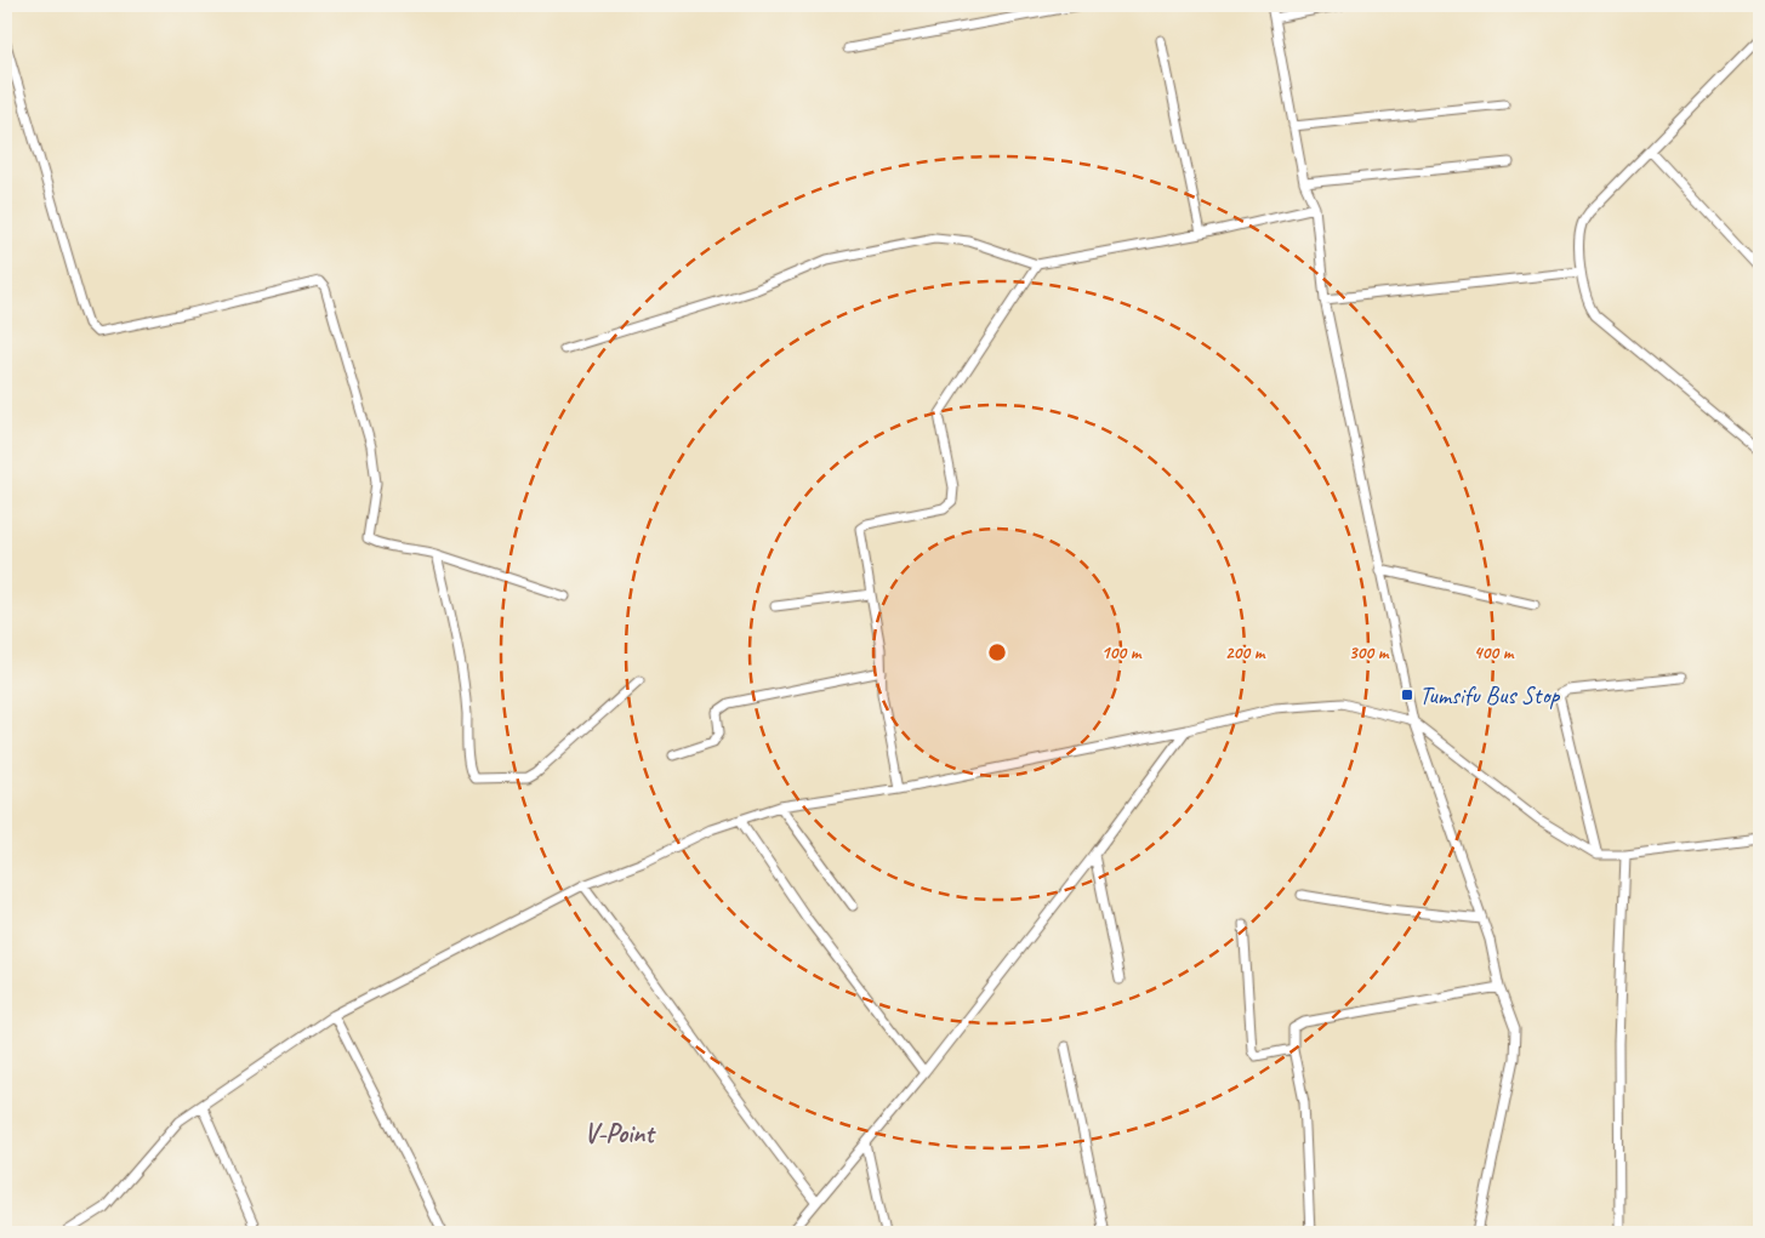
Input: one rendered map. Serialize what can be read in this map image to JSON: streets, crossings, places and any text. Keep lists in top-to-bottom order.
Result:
{
  "districts": ["V-Point"],
  "places": {
    "transit": ["Tumsifu Bus Stop"]
  },
  "rings": [
    "100 m",
    "200 m",
    "300 m",
    "400 m"
  ]
}
